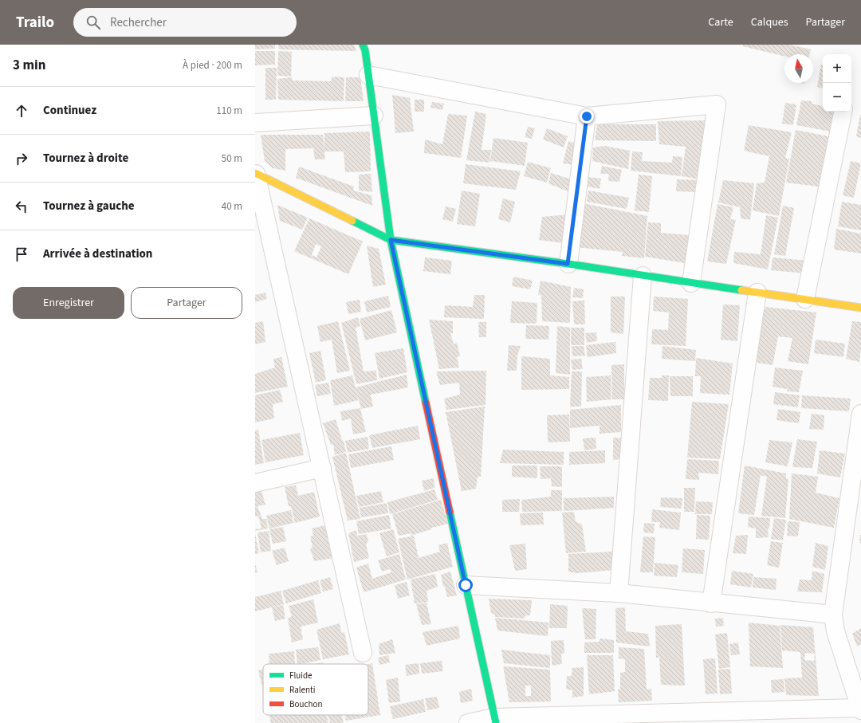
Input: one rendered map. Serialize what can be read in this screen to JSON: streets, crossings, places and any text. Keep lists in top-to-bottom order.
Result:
{
  "legend": ["Fluide", "Ralenti", "Bouchon"],
  "north": "top",
  "page": {
    "header": "Trailo",
    "search": "Rechercher",
    "nav": ["Carte", "Calques", "Partager"],
    "heading": ["3 min", "À pied · 200 m"],
    "map_buttons": ["+", "−"],
    "list": [
      ["Continuez", "110 m"],
      ["Tournez à droite", "50 m"],
      ["Tournez à gauche", "40 m"],
      "Arrivée à destination"
    ],
    "buttons": ["Enregistrer", "Partager"]
  }
}
